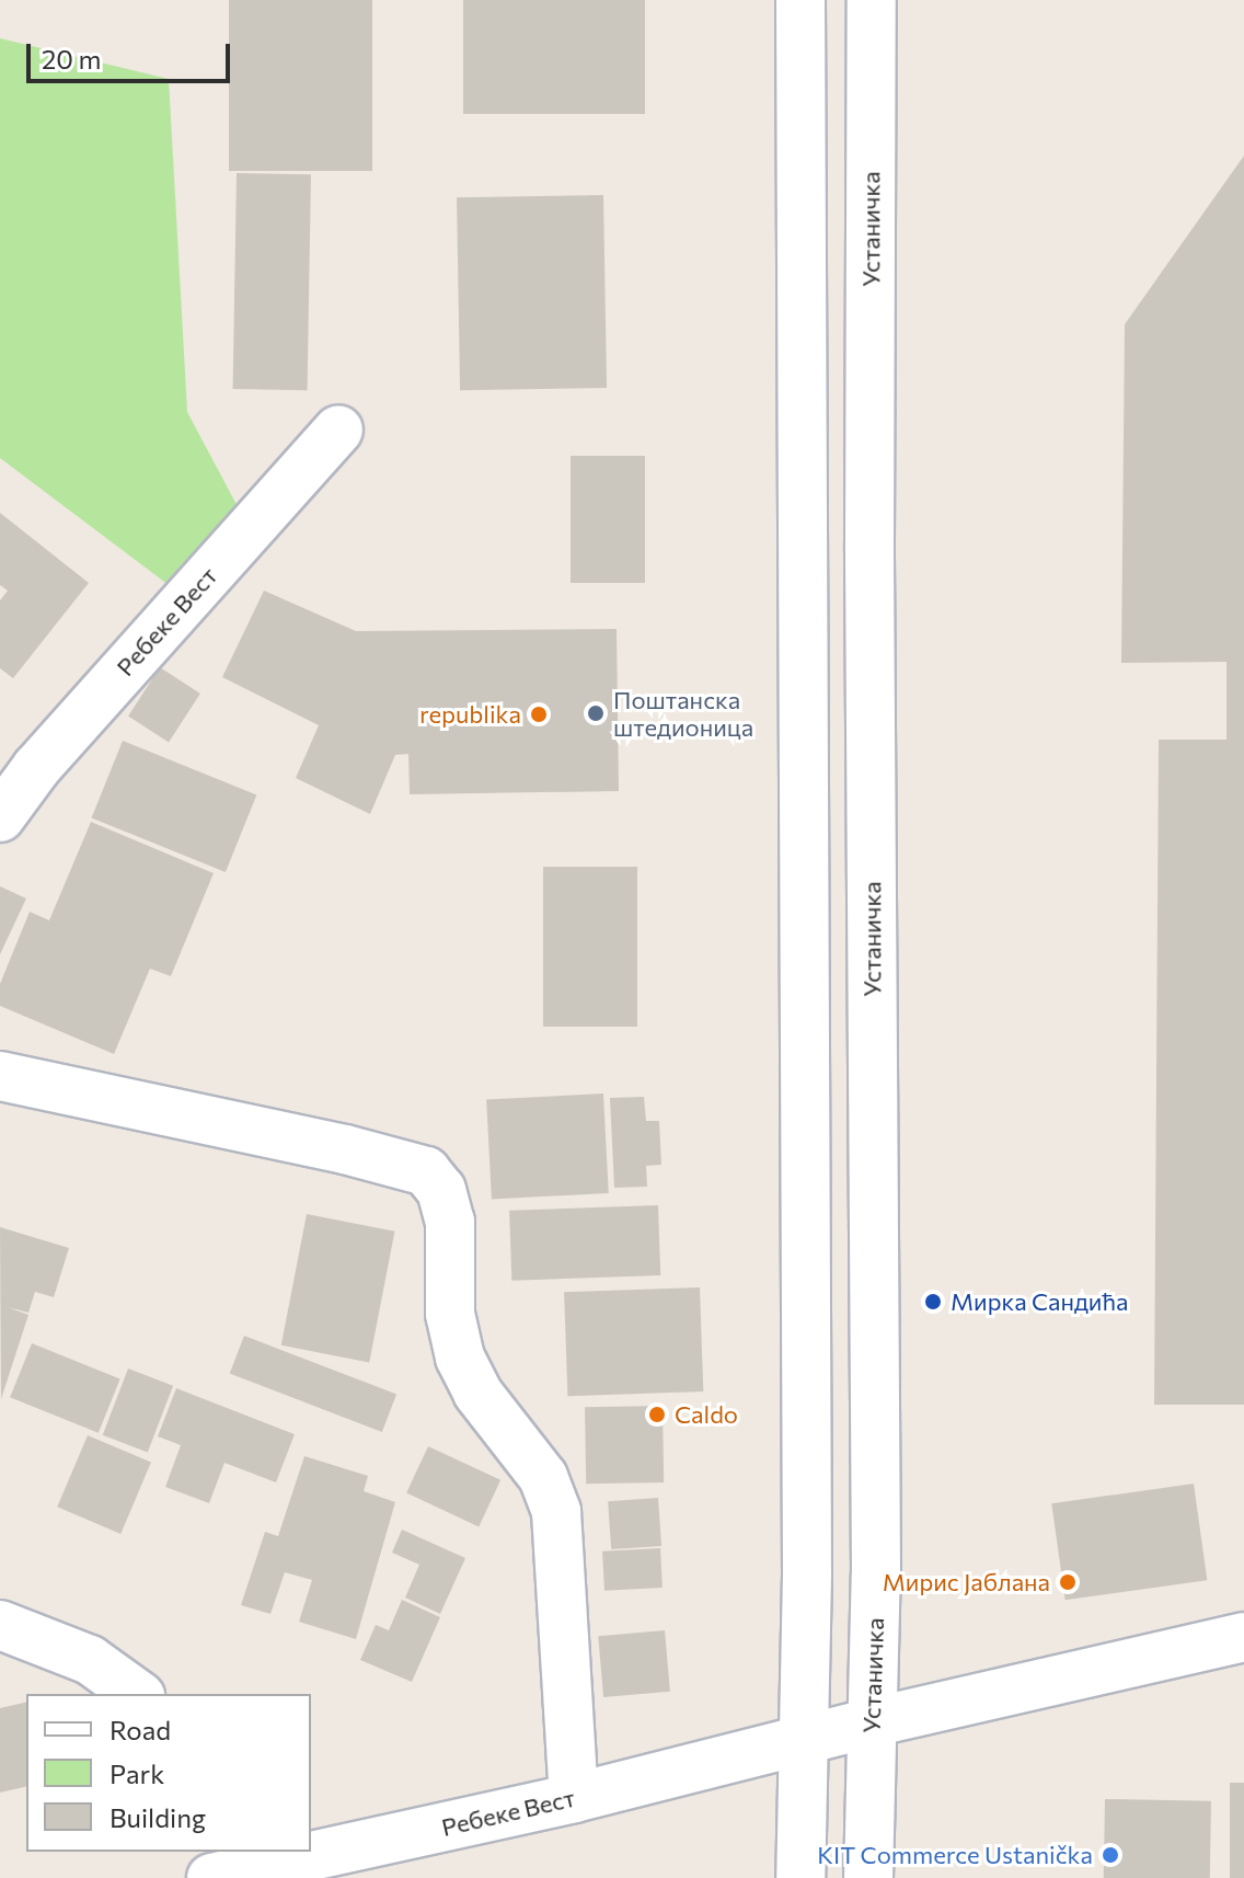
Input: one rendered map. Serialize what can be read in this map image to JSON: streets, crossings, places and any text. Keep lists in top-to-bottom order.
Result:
{
  "streets": {
    "main road": ["Устаничка", "Ребеке Вест"]
  },
  "crossings": [
    ["Устаничка", "Ребеке Вест"]
  ],
  "places": [
    "Поштанска штедионица",
    "republika",
    "Мирка Сандића",
    "Caldo",
    "Мирис Јаблана",
    "KIT Commerce Ustanička"
  ],
  "legend": ["Road", "Park", "Building"],
  "scale_bar": "20 m"
}
